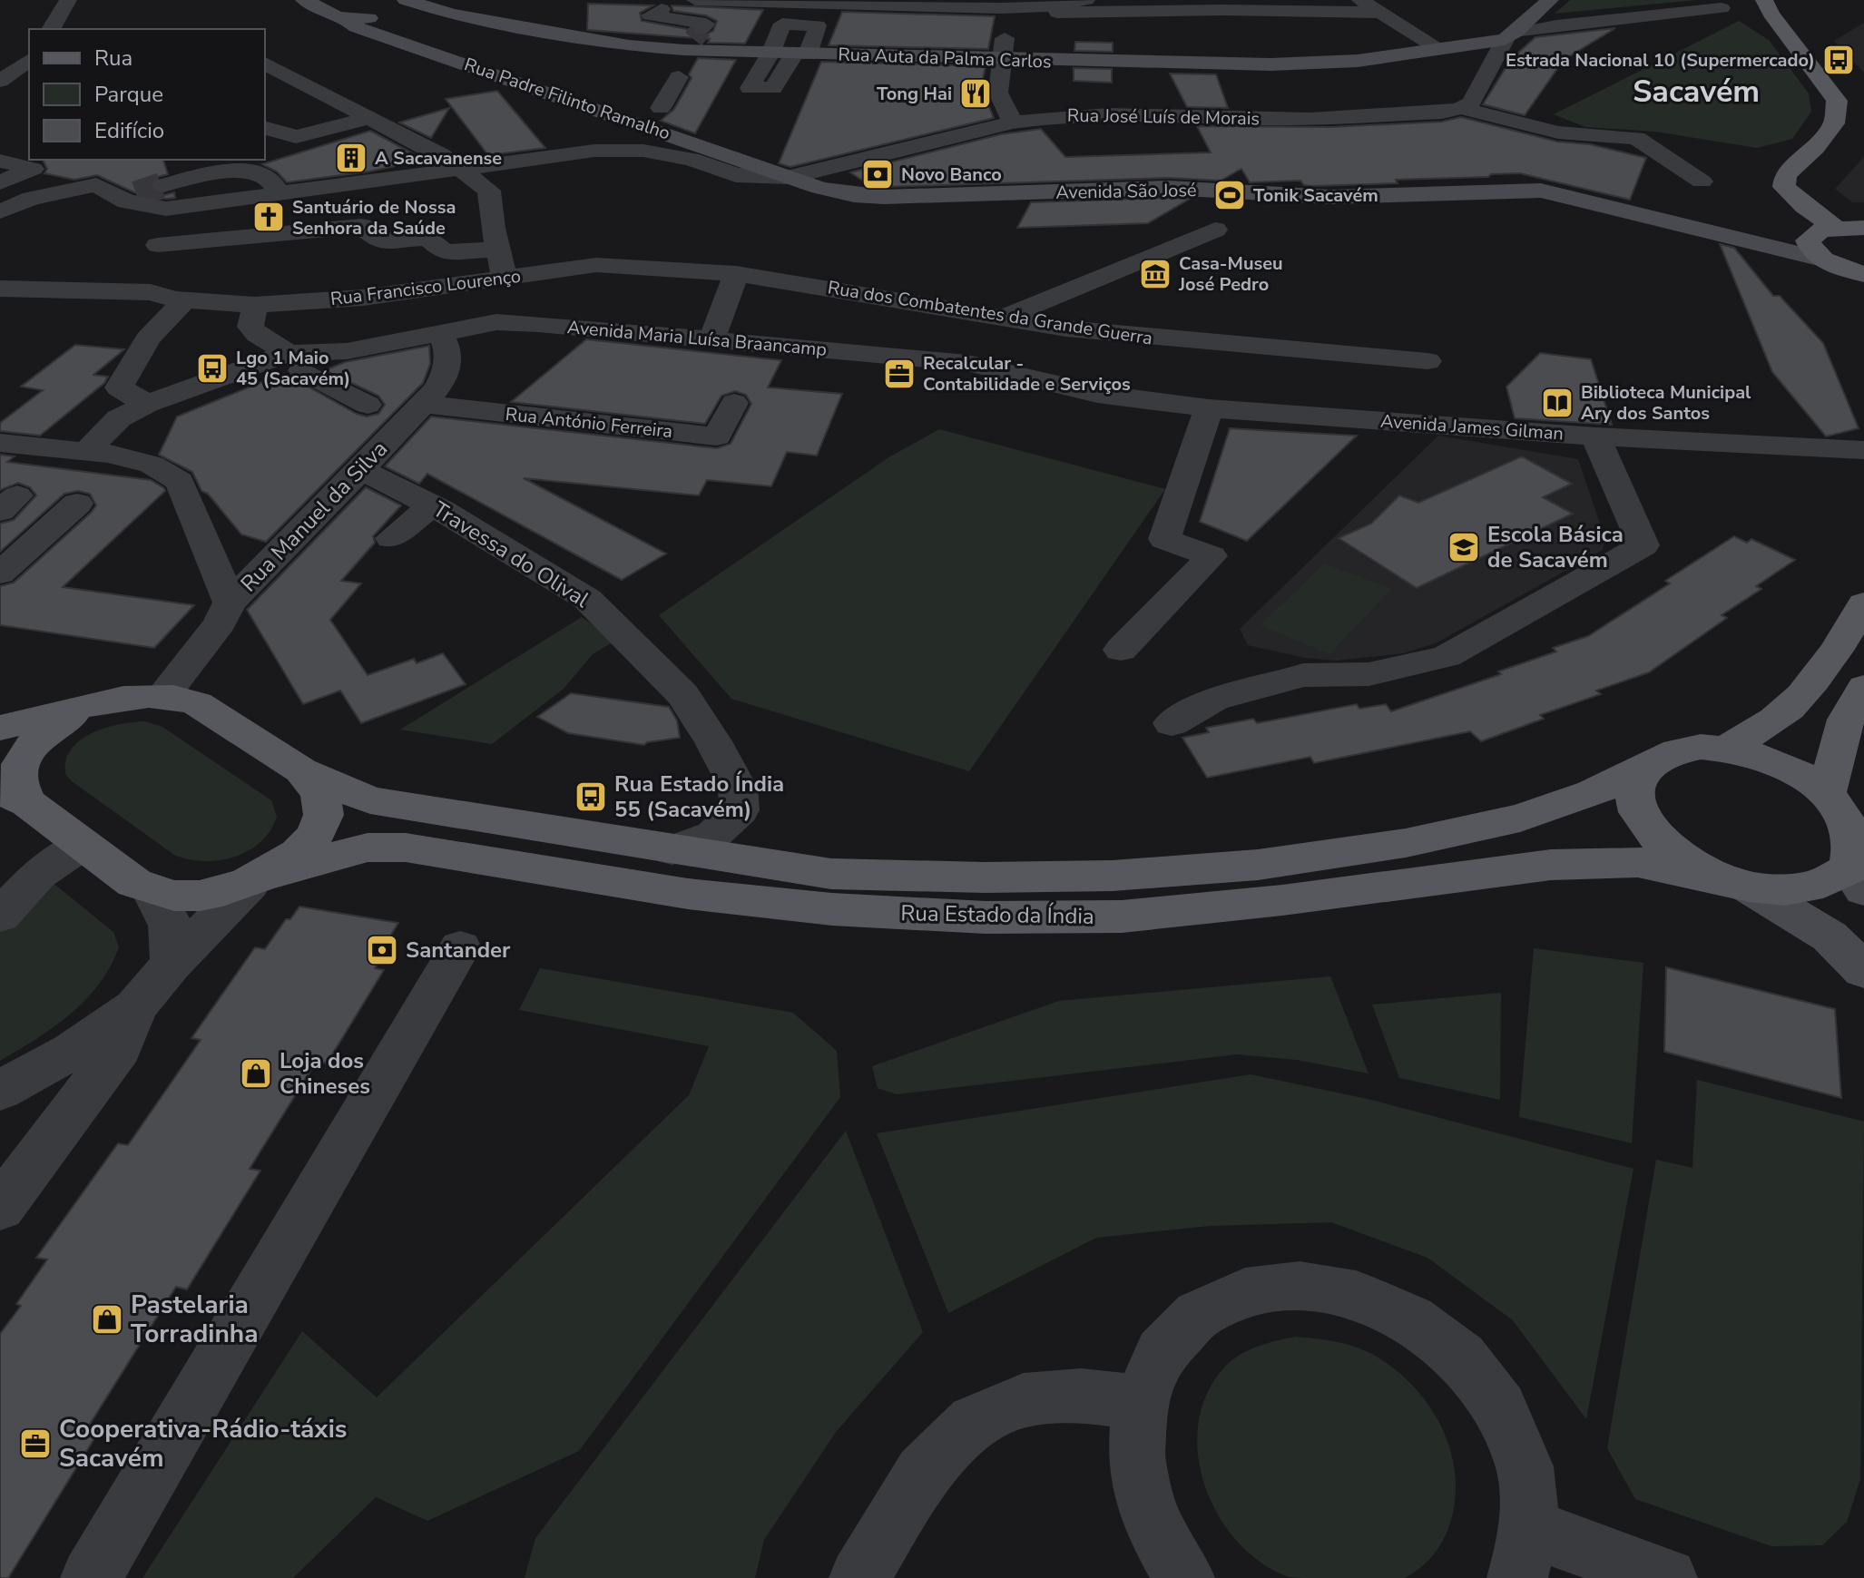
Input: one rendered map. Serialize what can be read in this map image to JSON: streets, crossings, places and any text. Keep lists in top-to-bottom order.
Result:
{
  "streets": {
    "main road": ["Rua Estado da Índia"],
    "street": [
      "Rua Auta da Palma Carlos",
      "Rua Padre Filinto Ramalho",
      "Rua José Luís de Morais",
      "Avenida São José",
      "Rua Francisco Lourenço",
      "Rua dos Combatentes da Grande Guerra",
      "Avenida Maria Luísa Braancamp",
      "Rua António Ferreira",
      "Avenida James Gilman",
      "Rua Manuel da Silva",
      "Travessa do Olival"
    ]
  },
  "crossings": [
    ["Rua Auta da Palma Carlos", "Rua Padre Filinto Ramalho"],
    ["Rua Padre Filinto Ramalho", "Rua José Luís de Morais"],
    ["Rua Padre Filinto Ramalho", "Avenida São José"],
    ["Rua José Luís de Morais", "Avenida São José"],
    ["Rua Francisco Lourenço", "Rua dos Combatentes da Grande Guerra"],
    ["Avenida Maria Luísa Braancamp", "Avenida James Gilman"],
    ["Avenida Maria Luísa Braancamp", "Rua Manuel da Silva"],
    ["Rua António Ferreira", "Rua Manuel da Silva"],
    ["Rua Manuel da Silva", "Travessa do Olival"],
    ["Rua Manuel da Silva", "Rua Estado da Índia"],
    ["Travessa do Olival", "Rua Estado da Índia"]
  ],
  "districts": ["Sacavém"],
  "places": {
    "bus stop": ["Estrada Nacional 10 (Supermercado)", "Lgo 1 Maio 45 (Sacavém)", "Rua Estado Índia 55 (Sacavém)"],
    "restaurant": ["Tong Hai"],
    "building": ["A Sacavanense"],
    "bank": ["Novo Banco", "Santander"],
    "sports": ["Tonik Sacavém"],
    "church": ["Santuário de Nossa Senhora da Saúde"],
    "museum": ["Casa-Museu José Pedro"],
    "office": ["Recalcular - Contabilidade e Serviços", "Cooperativa-Rádio-táxis Sacavém"],
    "library": ["Biblioteca Municipal Ary dos Santos"],
    "school or university": ["Escola Básica de Sacavém"],
    "shop": ["Loja dos Chineses", "Pastelaria Torradinha"]
  },
  "legend": ["Rua", "Parque", "Edifício"]
}
